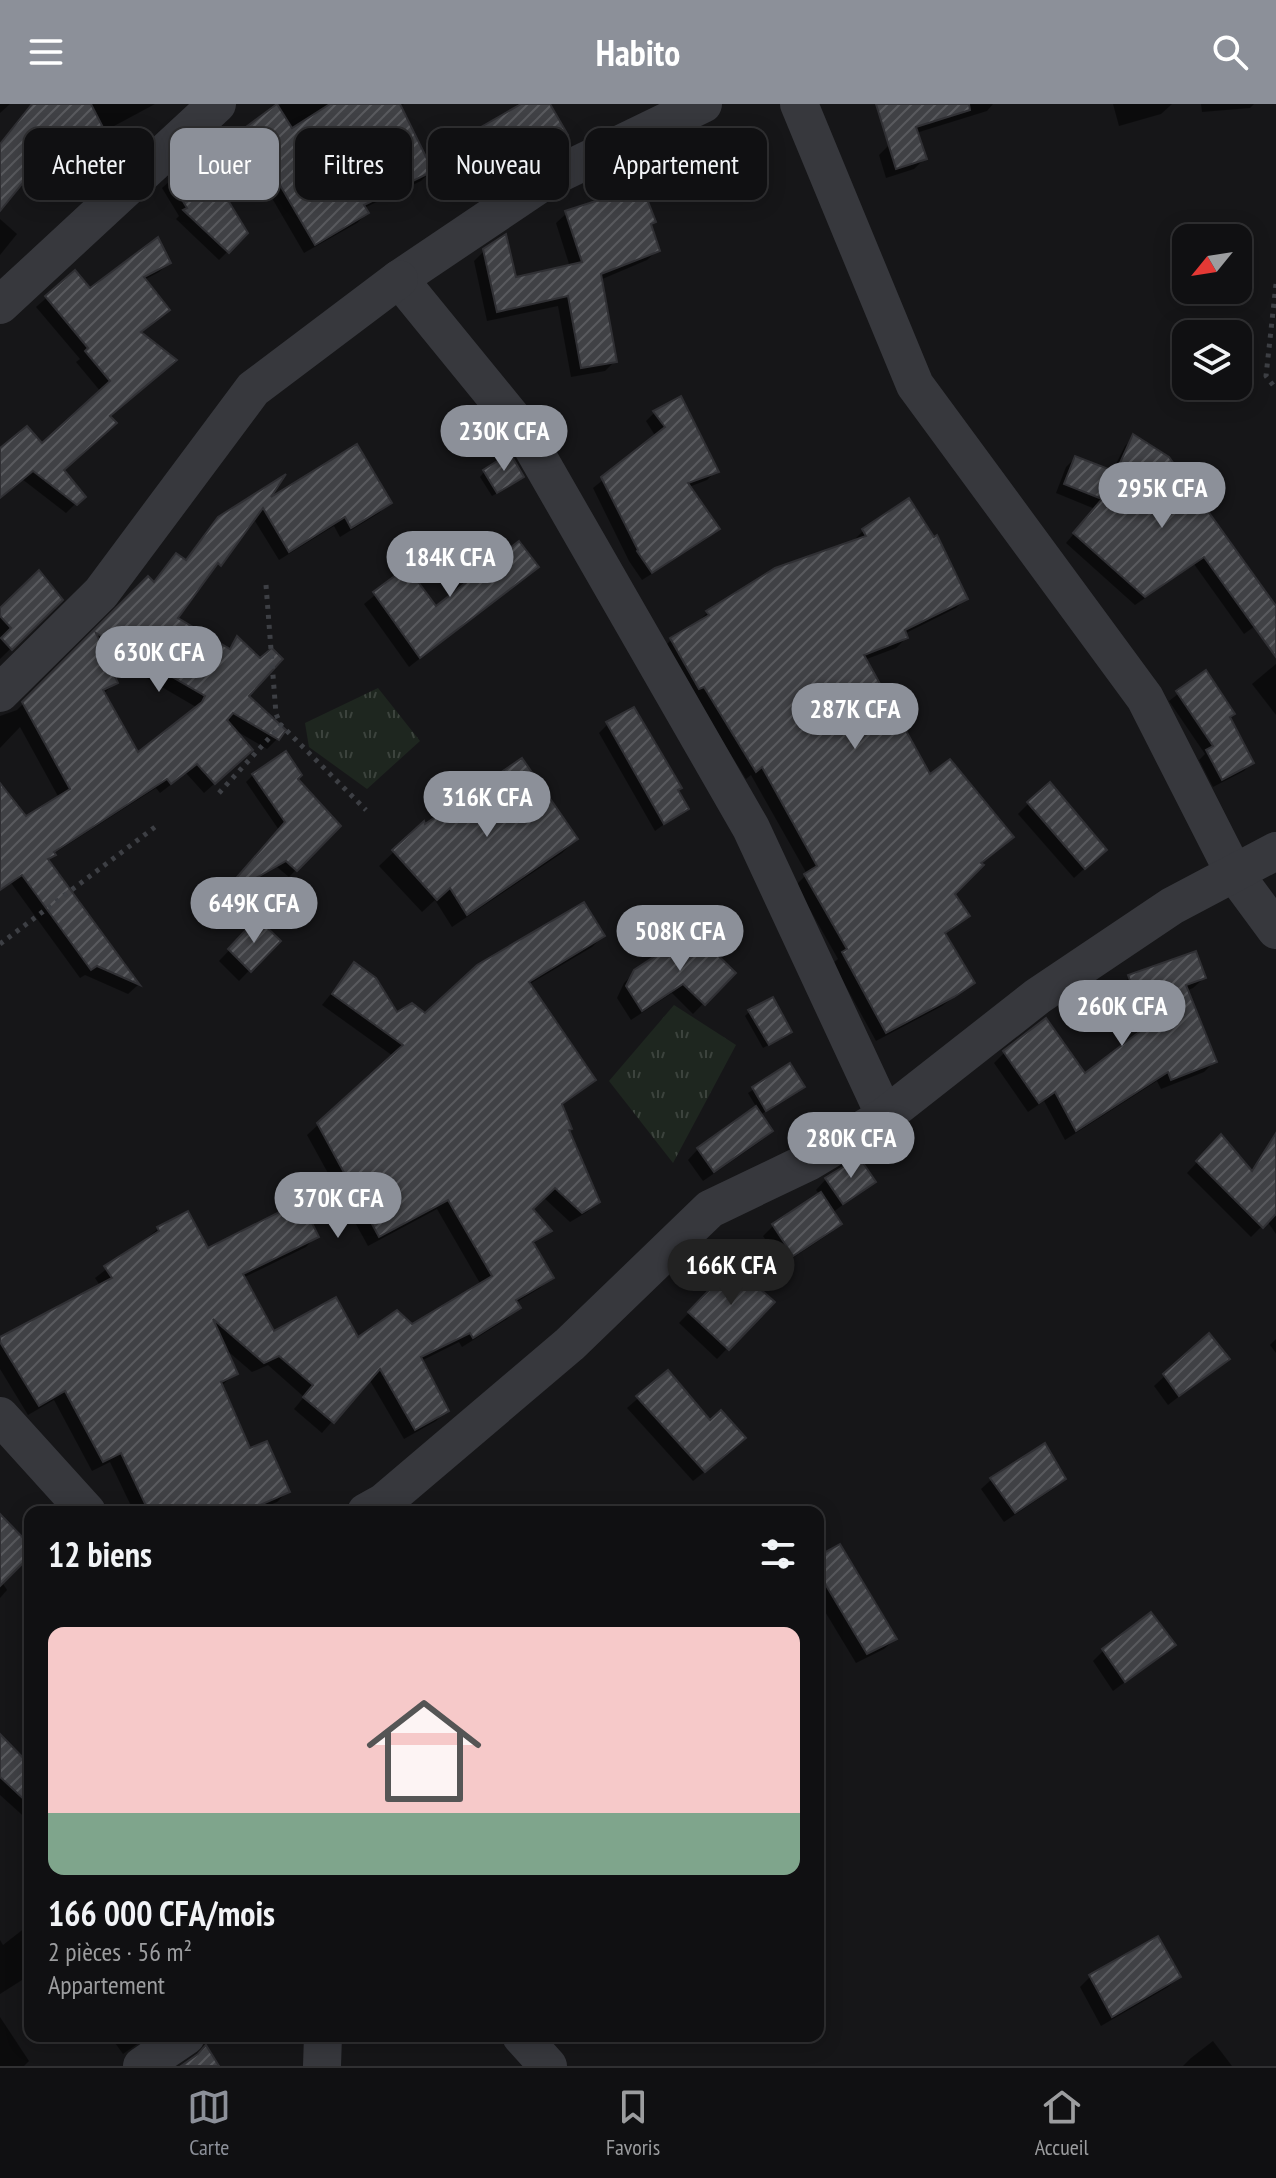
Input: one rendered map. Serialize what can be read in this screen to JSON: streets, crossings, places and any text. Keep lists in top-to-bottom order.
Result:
{
  "north": "bottom left",
  "page": {
    "header": "Habito",
    "chip": [
      "Acheter",
      "Louer",
      "Filtres",
      "Nouveau",
      "Appartement"
    ],
    "price": [
      "230K CFA",
      "295K CFA",
      "184K CFA",
      "630K CFA",
      "287K CFA",
      "316K CFA",
      "649K CFA",
      "508K CFA",
      "260K CFA",
      "280K CFA",
      "370K CFA",
      "166K CFA"
    ],
    "heading": "12 biens",
    "list": [
      {
        "name": "166 000 CFA/mois",
        "note": "2 pièces · 56 m² · Appartement"
      }
    ],
    "tabs": ["Carte", "Favoris", "Accueil"]
  }
}
